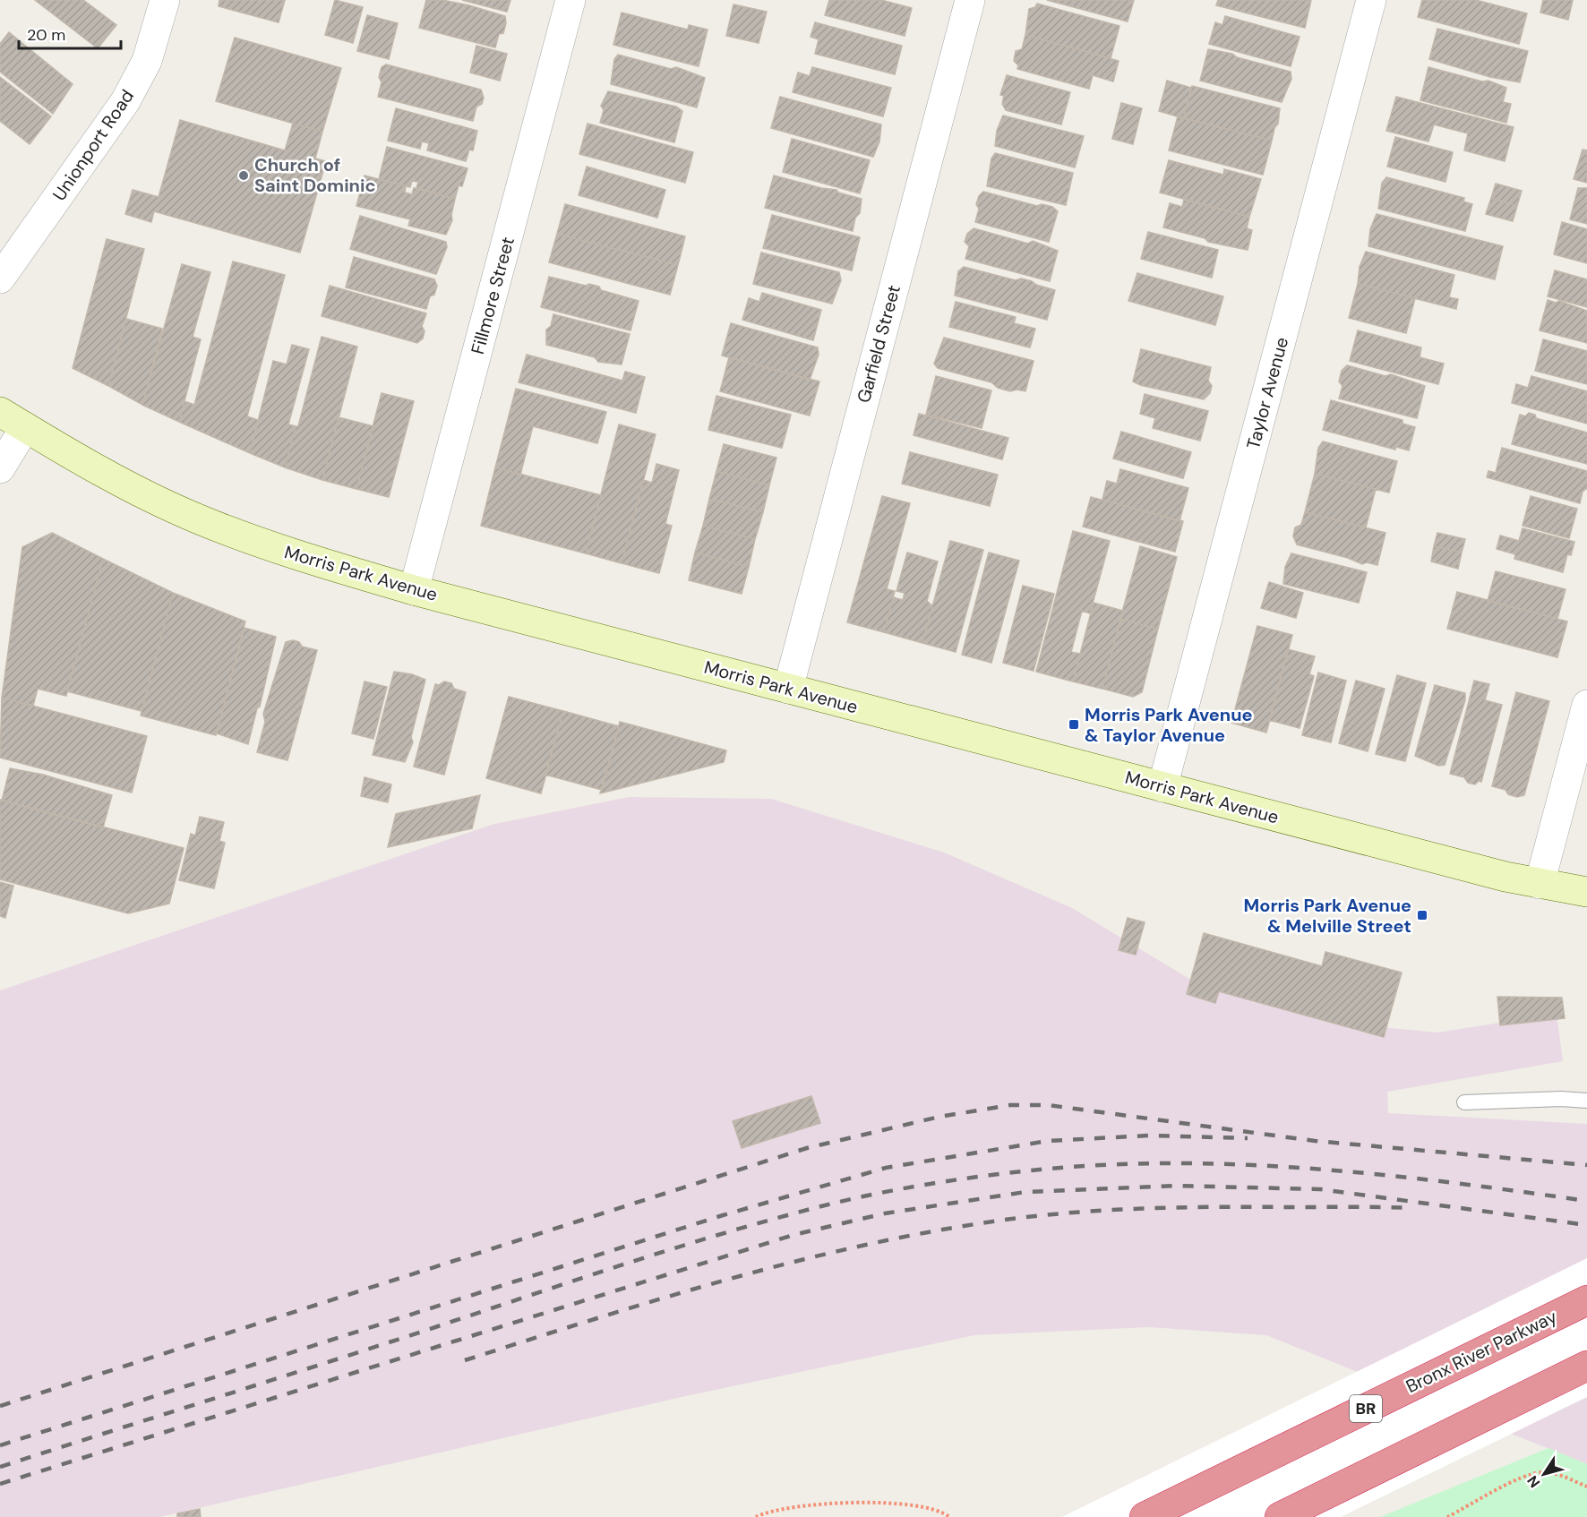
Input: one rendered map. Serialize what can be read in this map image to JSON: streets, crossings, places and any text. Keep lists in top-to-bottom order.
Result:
{
  "streets": {
    "highway": ["Bronx River Parkway", "BR"],
    "main road": ["Morris Park Avenue"],
    "street": [
      "Unionport Road",
      "Fillmore Street",
      "Garfield Street",
      "Taylor Avenue"
    ]
  },
  "crossings": [
    ["Fillmore Street", "Morris Park Avenue"],
    ["Garfield Street", "Morris Park Avenue"],
    ["Taylor Avenue", "Morris Park Avenue"]
  ],
  "places": {
    "other": ["Church of Saint Dominic"],
    "transit": ["Morris Park Avenue & Taylor Avenue", "Morris Park Avenue & Melville Street"]
  },
  "scale_bar": "20 m",
  "north": "bottom left"
}
